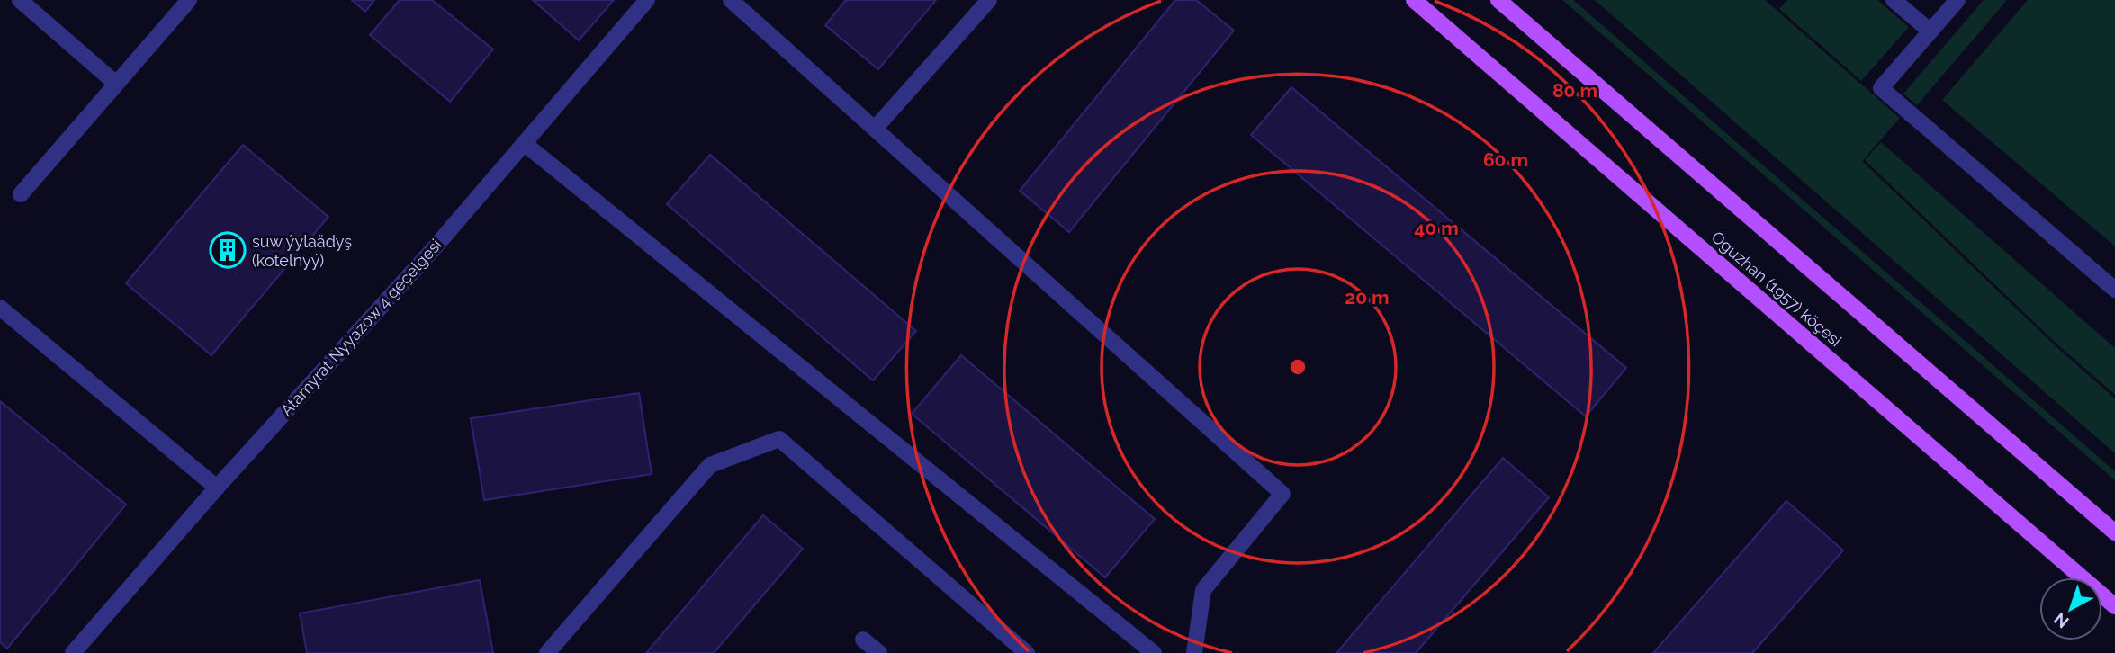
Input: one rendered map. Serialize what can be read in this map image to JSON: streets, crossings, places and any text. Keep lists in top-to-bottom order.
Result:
{
  "streets": {
    "main road": ["Oguzhan (1957) köçesi"],
    "street": ["Atamyrat Nyýazow 4 geçelgesi"]
  },
  "places": {
    "building": ["suw ýylaädyş (kotelnyý)"]
  },
  "north": "bottom left",
  "rings": [
    "80 m",
    "60 m",
    "40 m",
    "20 m"
  ]
}
